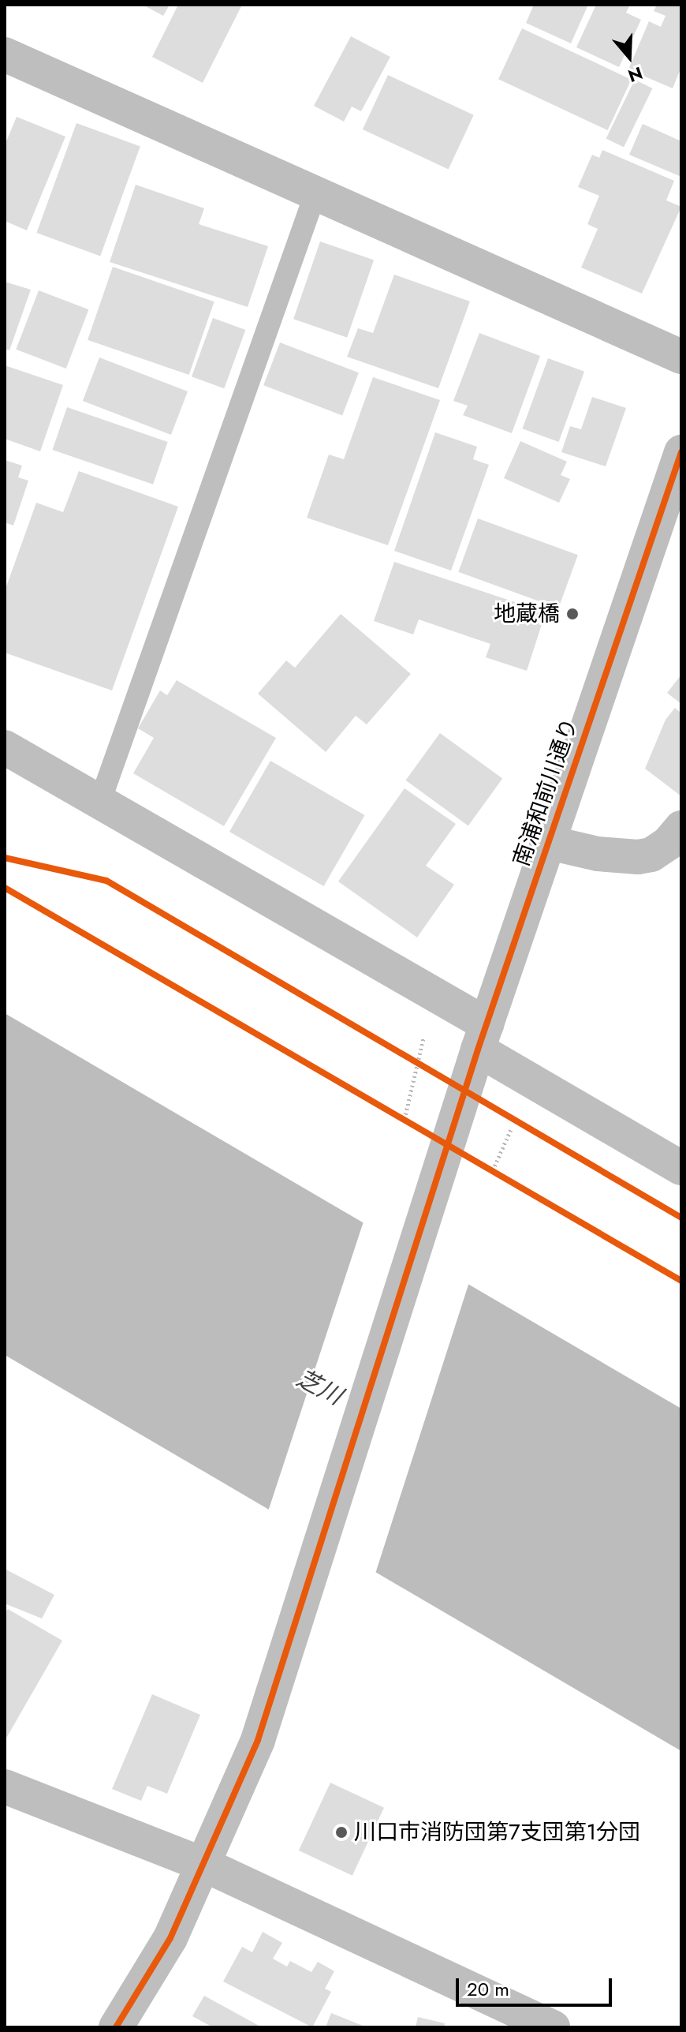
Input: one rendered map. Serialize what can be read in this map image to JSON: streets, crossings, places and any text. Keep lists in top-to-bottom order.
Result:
{
  "streets": {
    "street": ["南浦和前川通り"]
  },
  "water": ["芝川"],
  "places": ["地蔵橋", "川口市消防団第7支団第1分団"],
  "scale_bar": "20 m",
  "north": "bottom"
}
